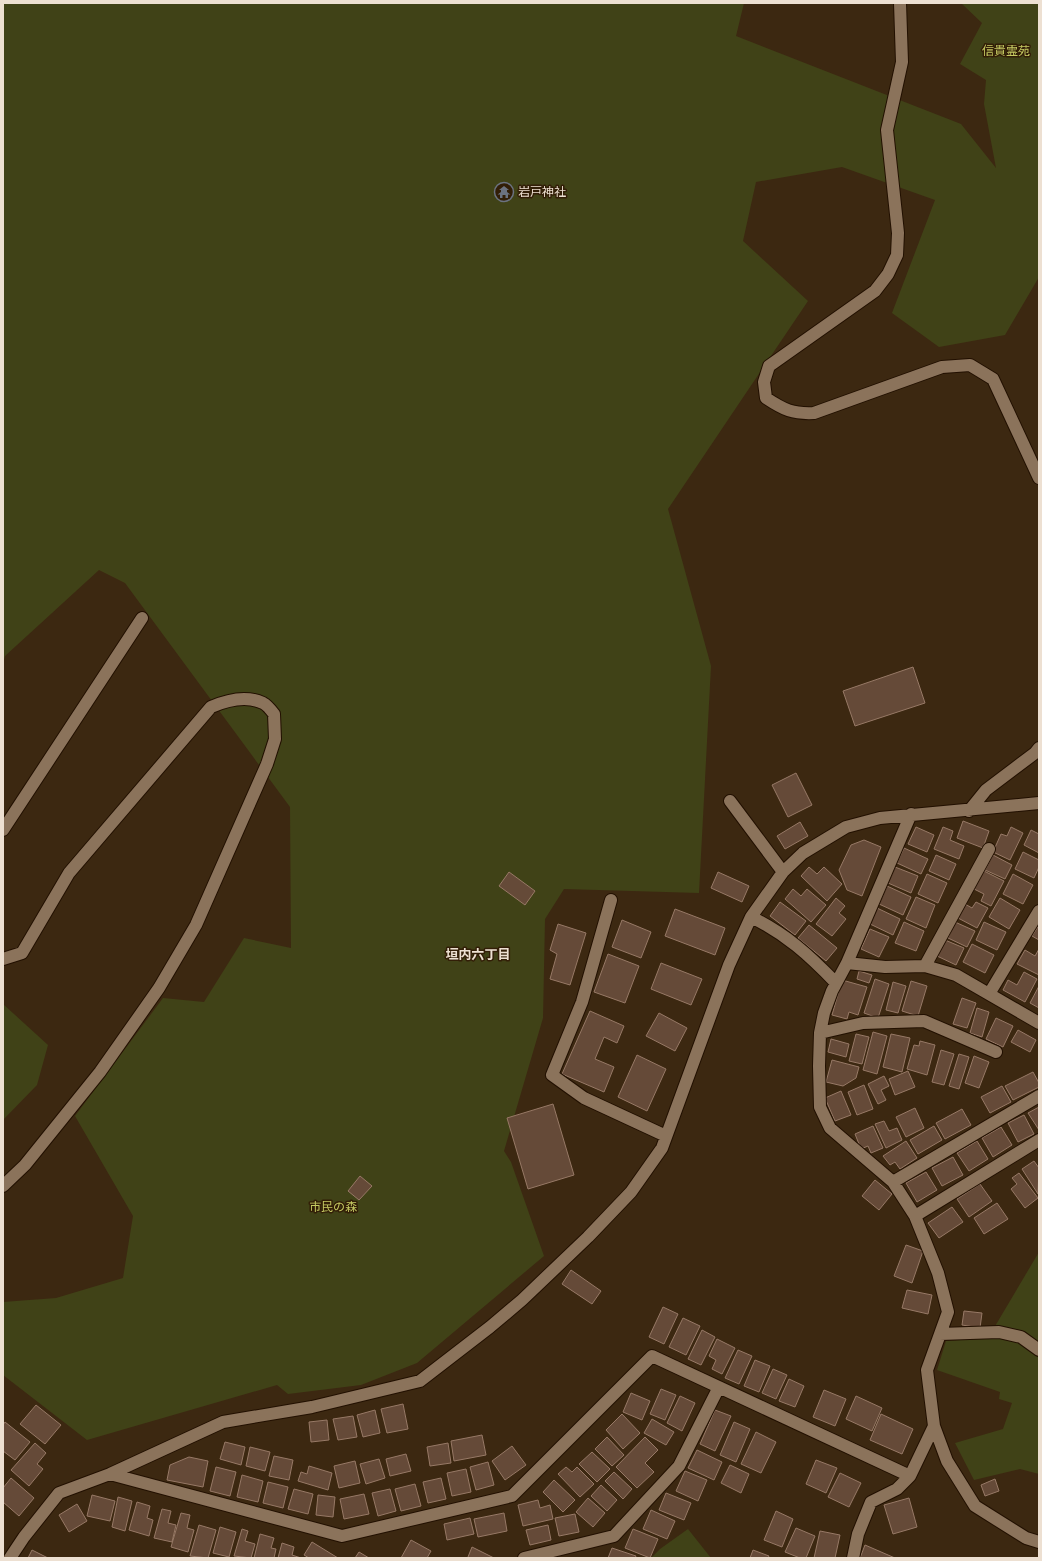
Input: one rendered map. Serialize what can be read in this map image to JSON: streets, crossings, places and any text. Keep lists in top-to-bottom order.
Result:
{
  "districts": ["垣内六丁目"],
  "parks": ["信貴霊苑", "市民の森"],
  "places": {
    "temple": ["岩戸神社"]
  }
}
